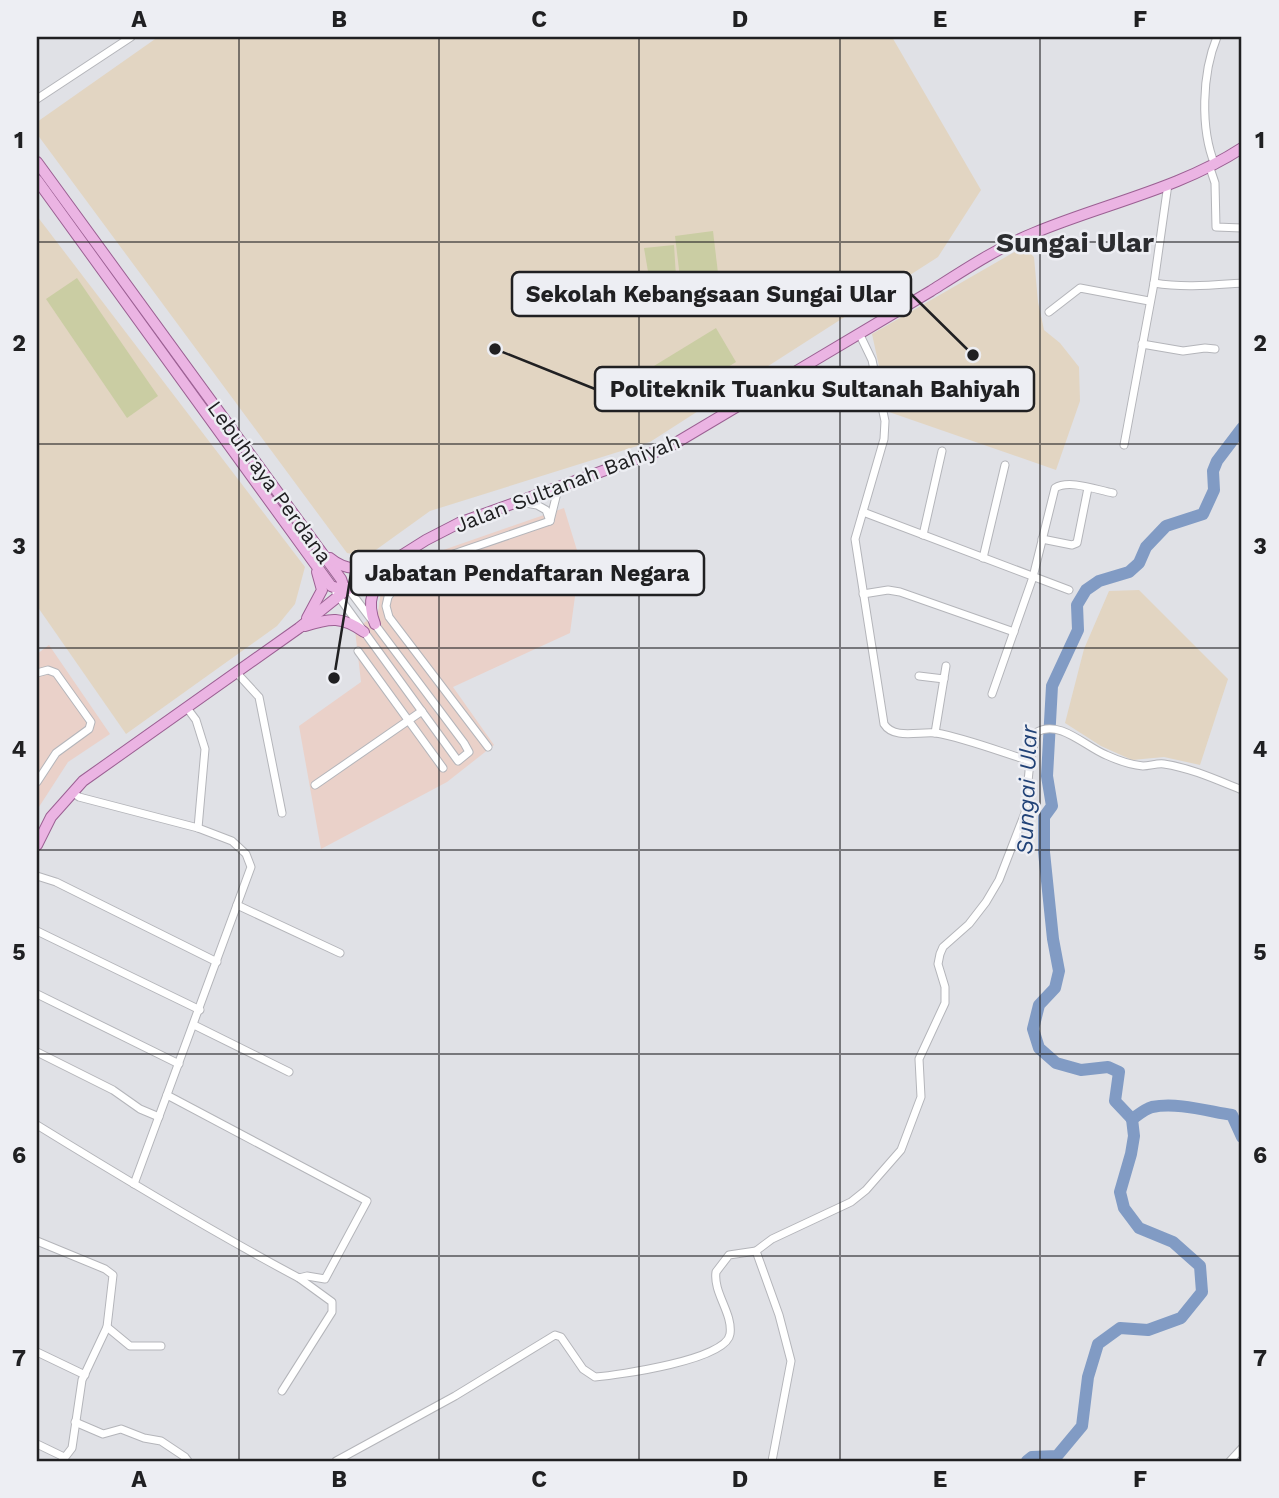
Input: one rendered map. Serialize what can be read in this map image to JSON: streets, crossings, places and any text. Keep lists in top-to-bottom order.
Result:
{
  "streets": {
    "main road": ["Lebuhraya Perdana", "Jalan Sultanah Bahiyah"]
  },
  "crossings": [
    ["Lebuhraya Perdana", "Jalan Sultanah Bahiyah"]
  ],
  "districts": ["Sungai Ular"],
  "water": ["Sungai Ular"],
  "places": ["Politeknik Tuanku Sultanah Bahiyah", "Sekolah Kebangsaan Sungai Ular", "Jabatan Pendaftaran Negara"],
  "grid": {
    "columns": [
      "A",
      "B",
      "C",
      "D",
      "E",
      "F"
    ],
    "rows": [
      "1",
      "2",
      "3",
      "4",
      "5",
      "6",
      "7"
    ]
  }
}
